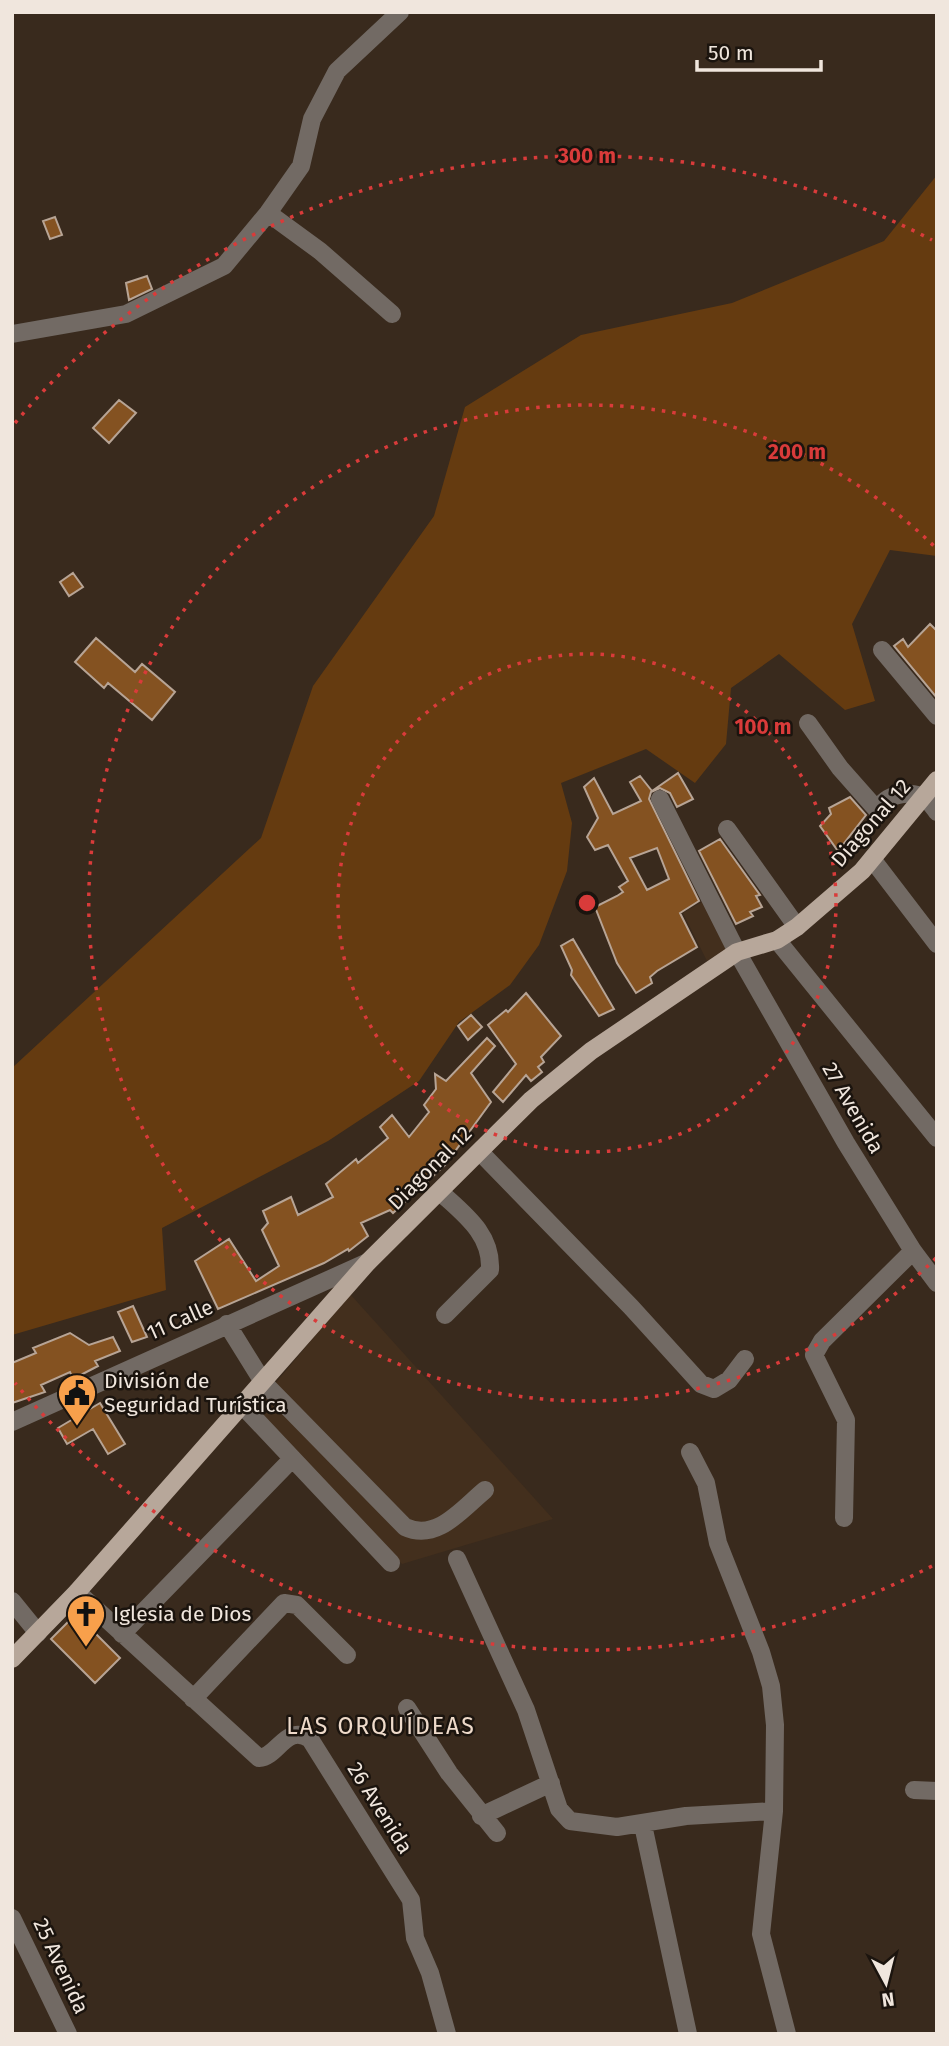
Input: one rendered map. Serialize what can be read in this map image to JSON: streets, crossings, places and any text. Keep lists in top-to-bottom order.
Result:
{
  "streets": {
    "main road": ["Diagonal 12"],
    "street": [
      "27 Avenida",
      "11 Calle",
      "26 Avenida",
      "25 Avenida"
    ]
  },
  "crossings": [
    ["Diagonal 12", "27 Avenida"],
    ["Diagonal 12", "11 Calle"],
    ["Diagonal 12", "26 Avenida"]
  ],
  "districts": ["LAS ORQUÍDEAS"],
  "places": {
    "public building": ["División de Seguridad Turística"],
    "church": ["Iglesia de Dios"]
  },
  "scale_bar": "50 m",
  "north": "bottom",
  "rings": ["300 m", "200 m", "100 m"]
}
